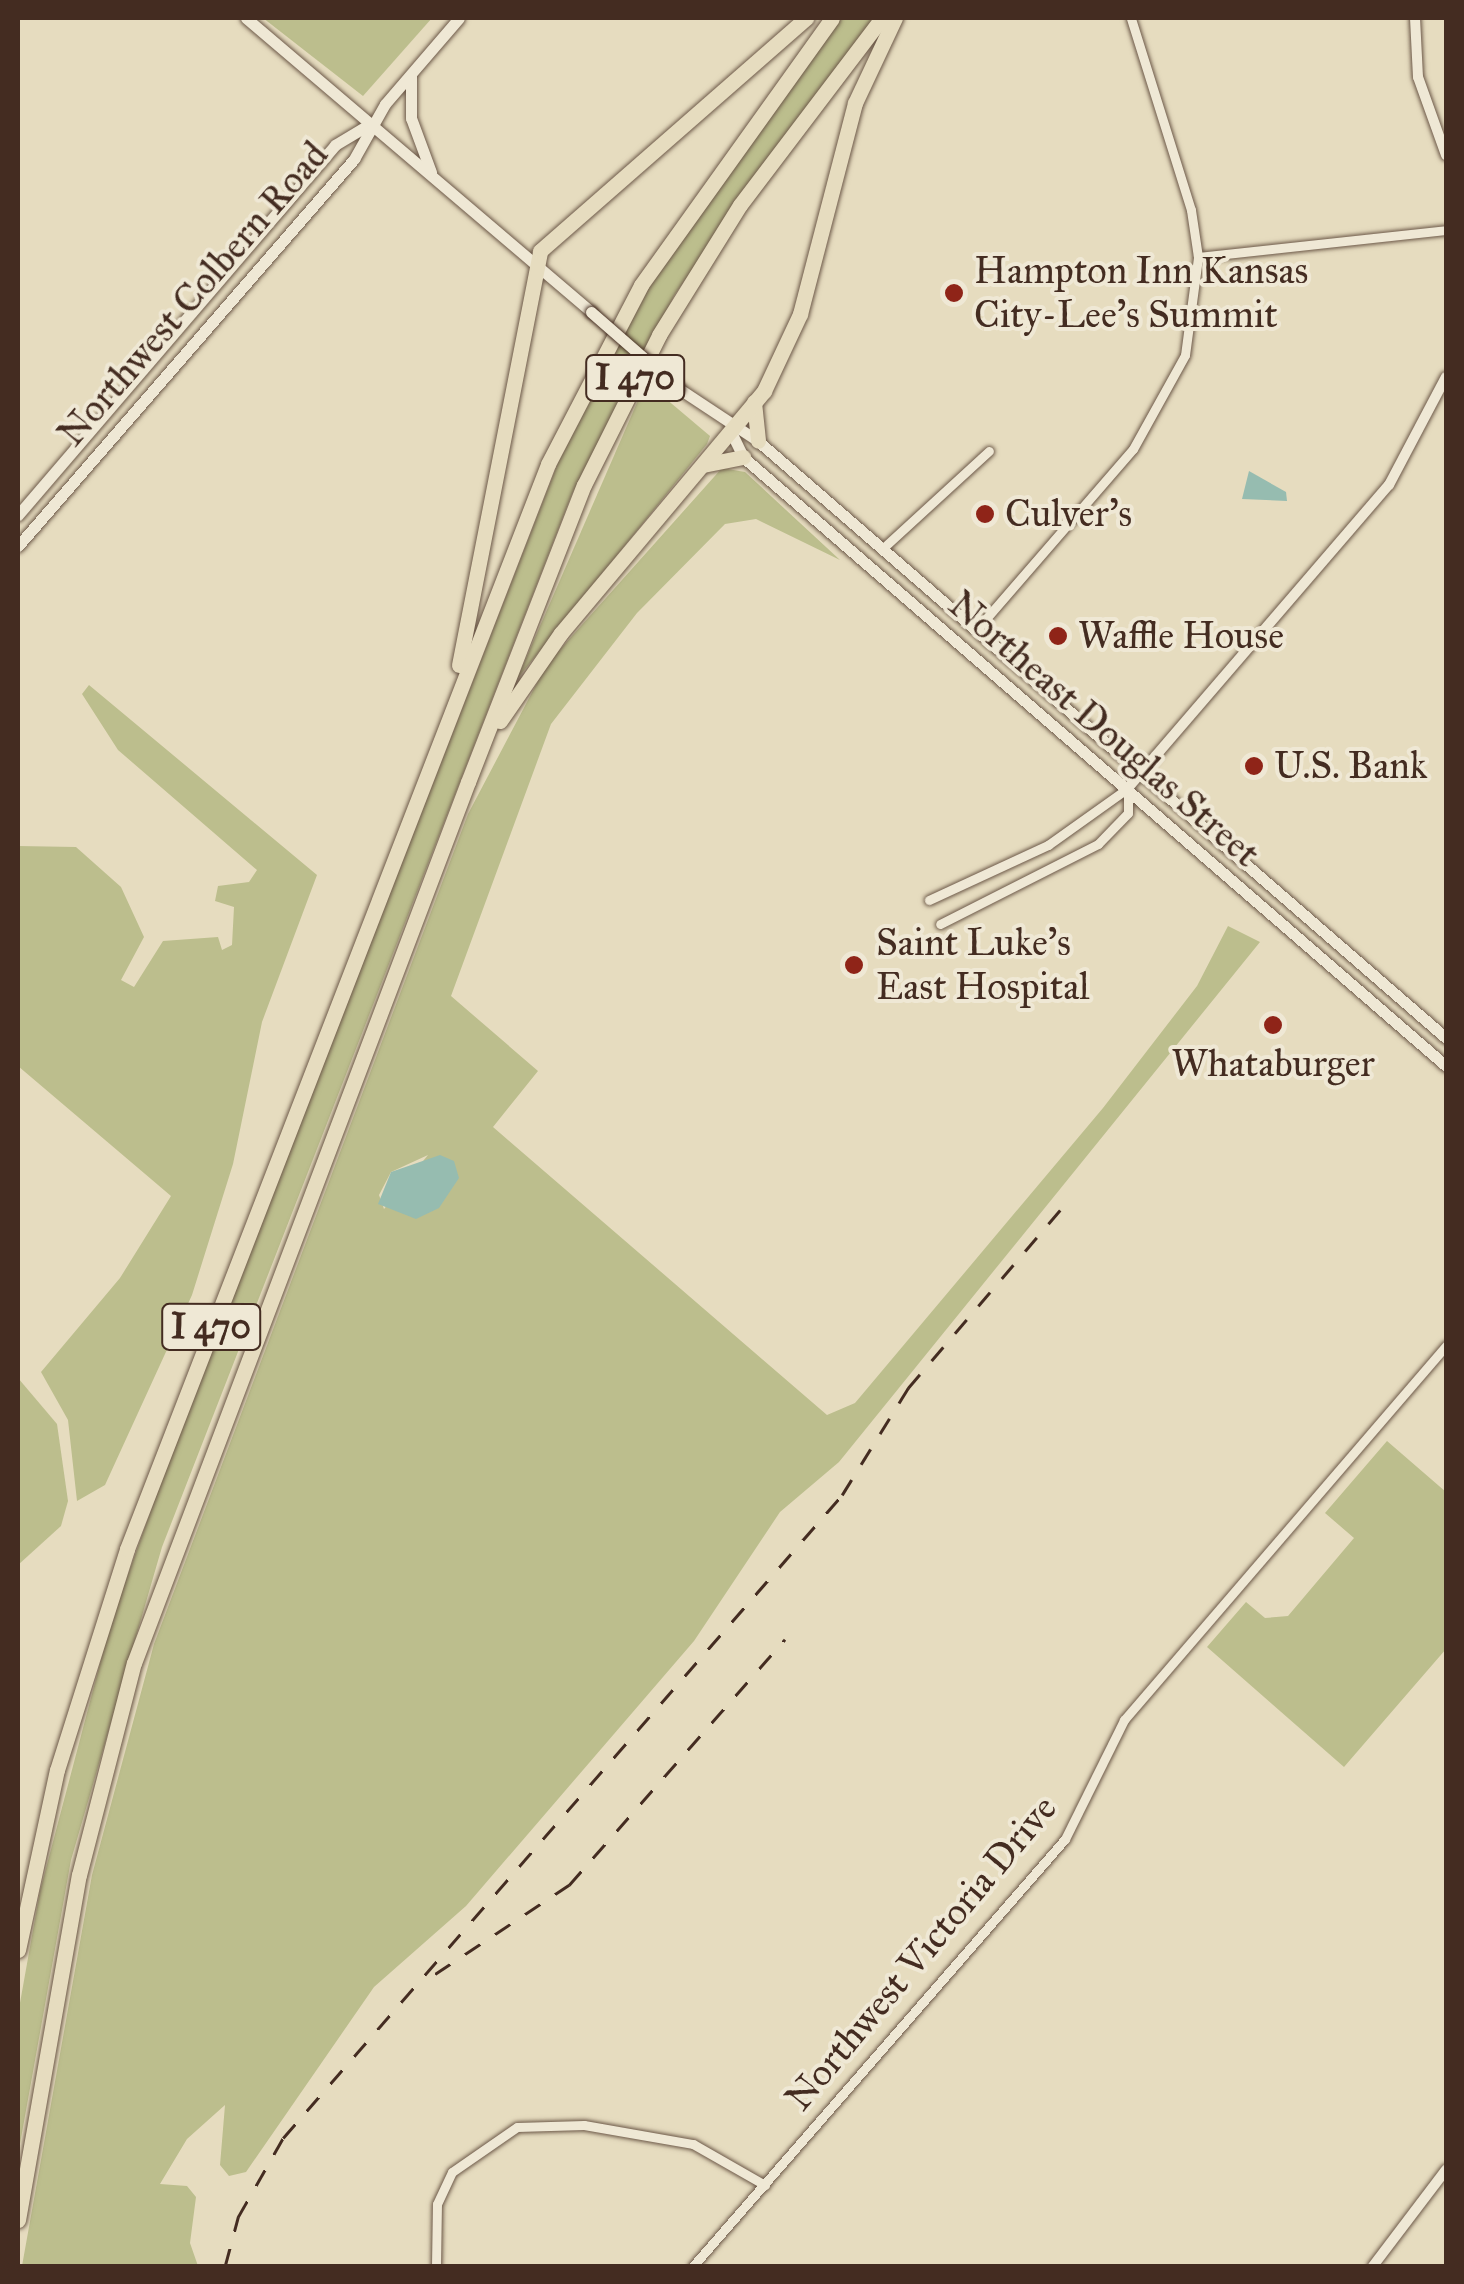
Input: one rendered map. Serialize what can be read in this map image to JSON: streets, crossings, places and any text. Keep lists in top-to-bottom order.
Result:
{
  "streets": {
    "highway": ["I 470"],
    "main road": ["Northwest Colbern Road", "Northeast Douglas Street"],
    "street": ["Northwest Victoria Drive"]
  },
  "crossings": [
    ["Northwest Colbern Road", "Northeast Douglas Street"]
  ],
  "places": [
    "Hampton Inn Kansas City-Lee's Summit",
    "Culver's",
    "Waffle House",
    "U.S. Bank",
    "Saint Luke's East Hospital",
    "Whataburger"
  ]
}
